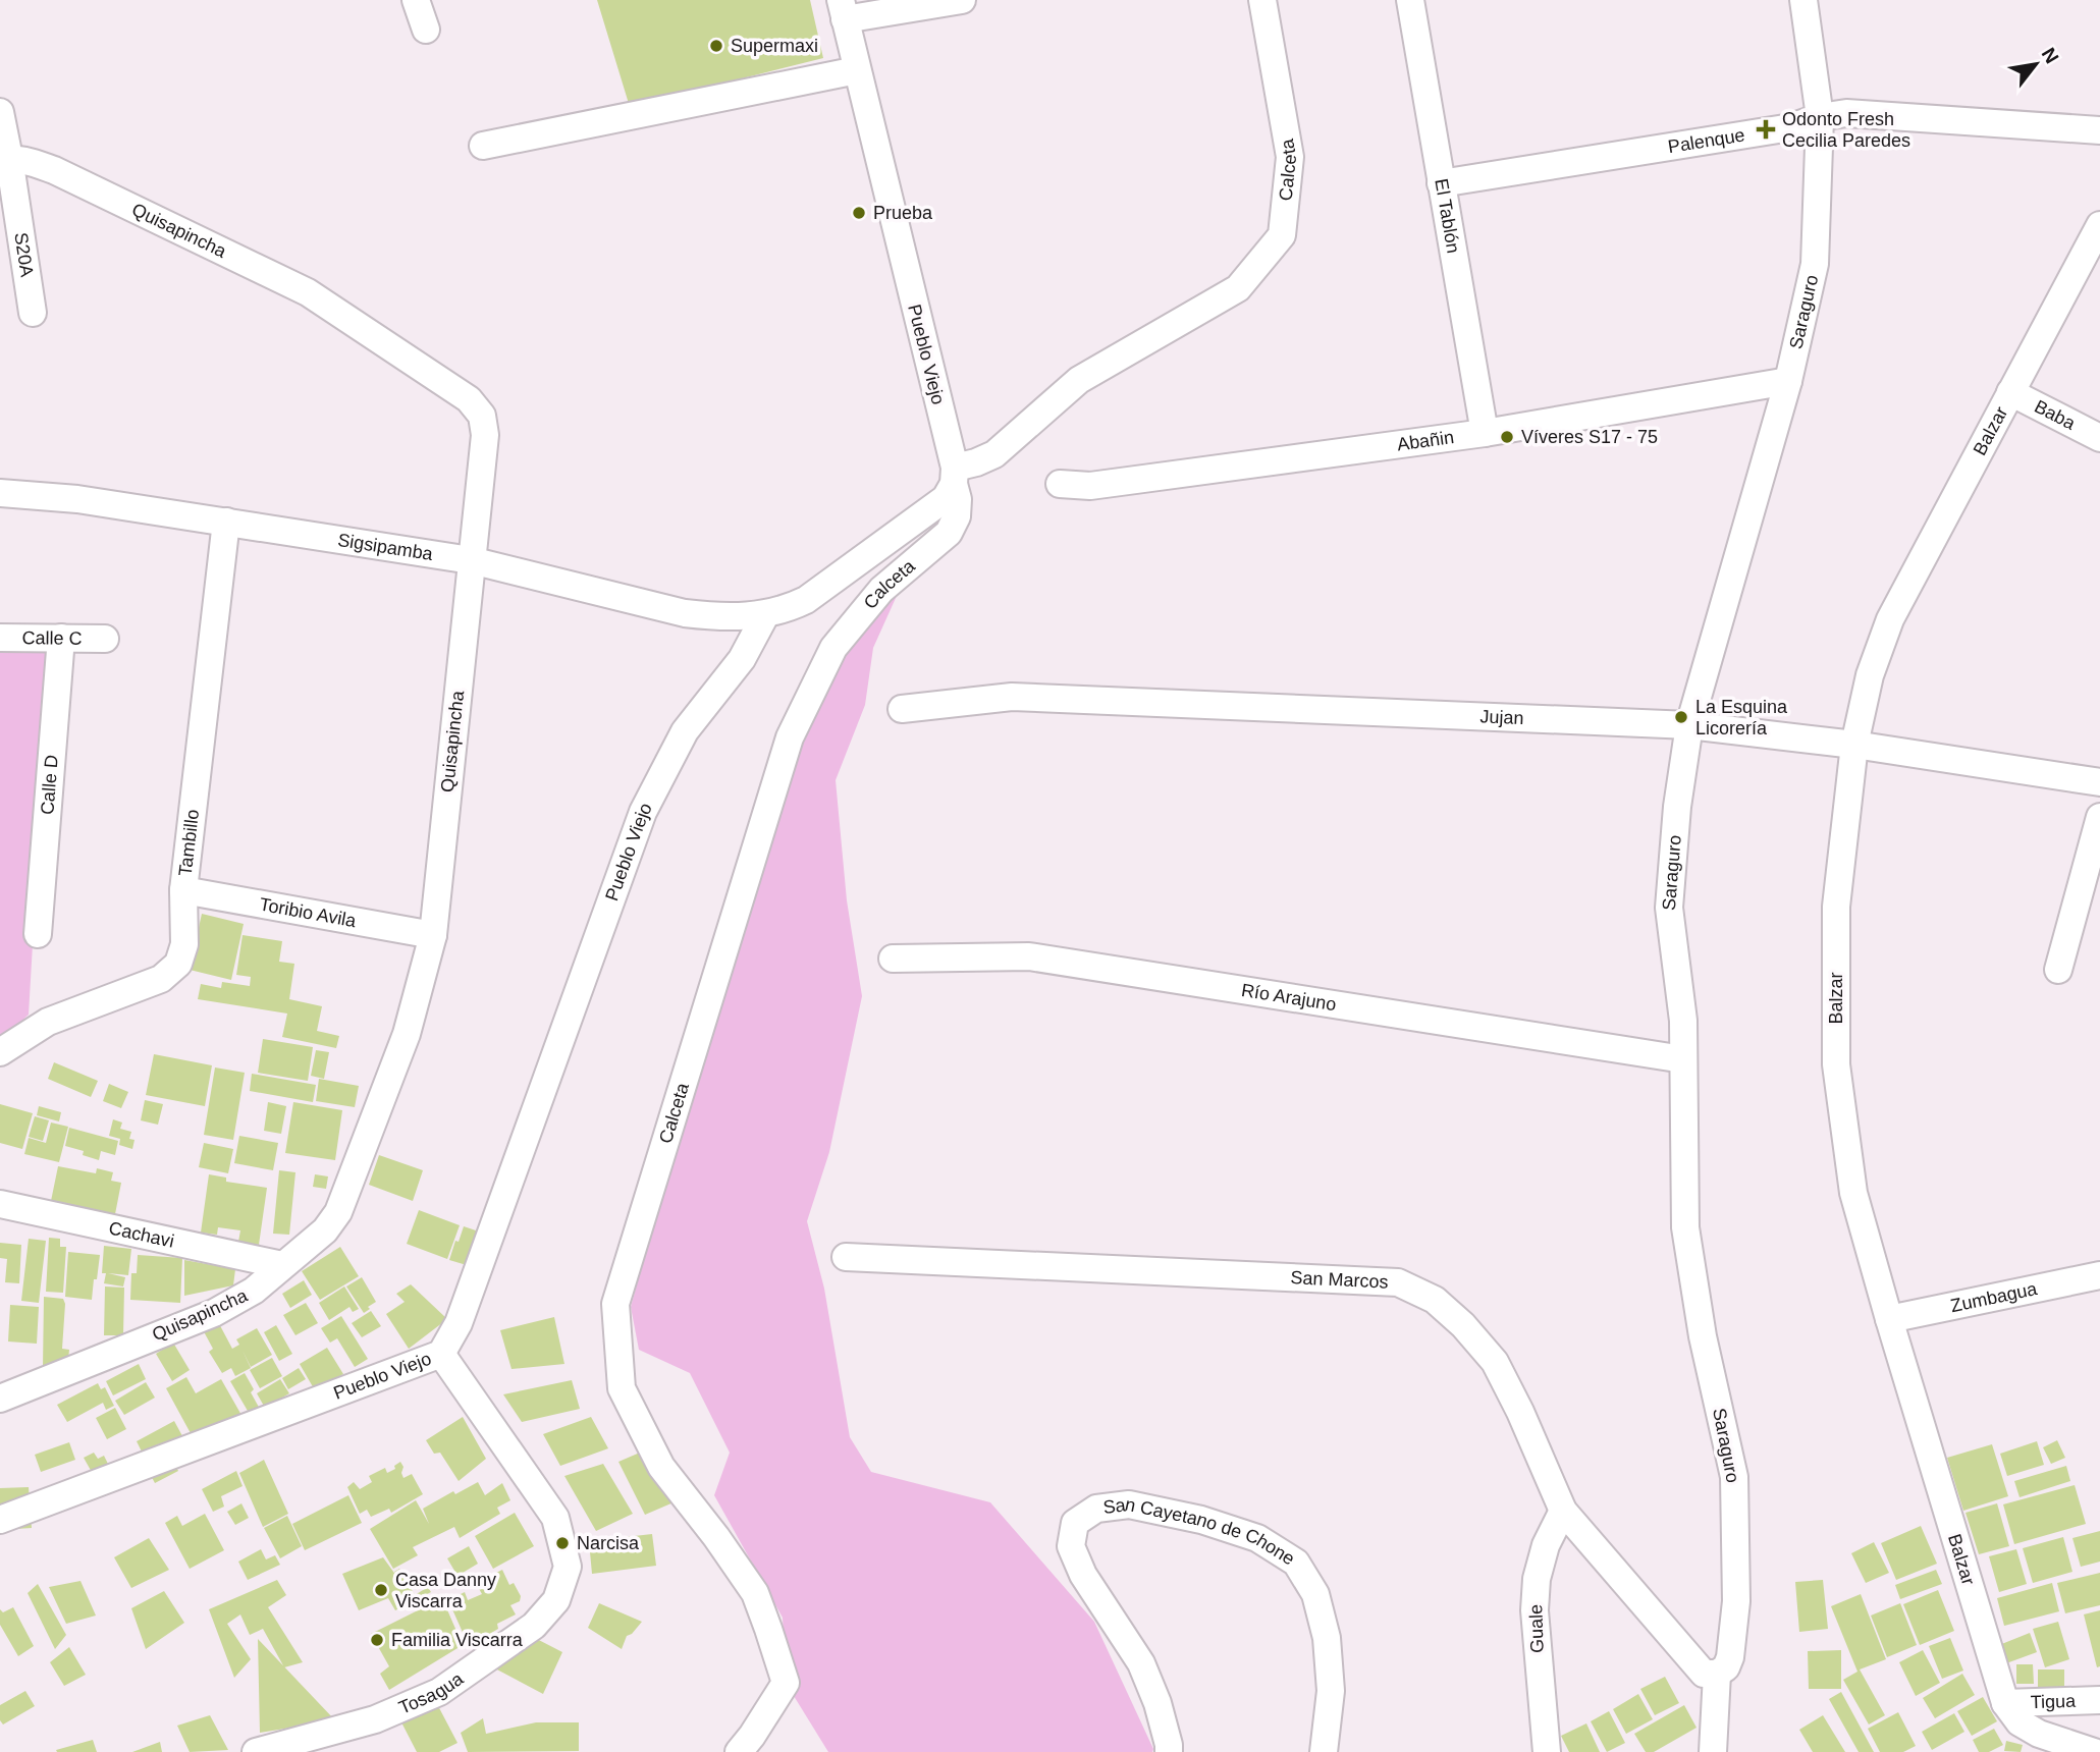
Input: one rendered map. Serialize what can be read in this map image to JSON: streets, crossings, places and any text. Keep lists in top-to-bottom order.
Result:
{
  "streets": {
    "street": [
      "Palenque",
      "Calceta",
      "El Tablón",
      "Quisapincha",
      "S20A",
      "Saraguro",
      "Pueblo Viejo",
      "Baba",
      "Balzar",
      "Abañin",
      "Sigsipamba",
      "Calle C",
      "Jujan",
      "Calle D",
      "Tambillo",
      "Toribio Avila",
      "Río Arajuno",
      "Cachavi",
      "San Marcos",
      "Zumbagua",
      "San Cayetano de Chone",
      "Guale",
      "Tosagua",
      "Tigua"
    ]
  },
  "crossings": [
    ["Palenque", "El Tablón"],
    ["Palenque", "Saraguro"],
    ["Calceta", "Pueblo Viejo"],
    ["El Tablón", "Abañin"],
    ["Quisapincha", "S20A"],
    ["Quisapincha", "Sigsipamba"],
    ["Quisapincha", "Toribio Avila"],
    ["Quisapincha", "Cachavi"],
    ["Saraguro", "Abañin"],
    ["Saraguro", "Jujan"],
    ["Saraguro", "Río Arajuno"],
    ["Saraguro", "San Marcos"],
    ["Pueblo Viejo", "Sigsipamba"],
    ["Pueblo Viejo", "Tosagua"],
    ["Baba", "Balzar"],
    ["Balzar", "Jujan"],
    ["Balzar", "Zumbagua"],
    ["Balzar", "Tigua"],
    ["Sigsipamba", "Tambillo"],
    ["Calle C", "Calle D"],
    ["Tambillo", "Toribio Avila"],
    ["San Marcos", "Guale"]
  ],
  "places": {
    "other": [
      "Supermaxi",
      "Prueba",
      "Víveres S17 - 75",
      "La Esquina Licorería",
      "Narcisa",
      "Casa Danny Viscarra",
      "Familia Viscarra"
    ],
    "health": ["Odonto Fresh Cecilia Paredes"]
  },
  "north": "top right"
}
